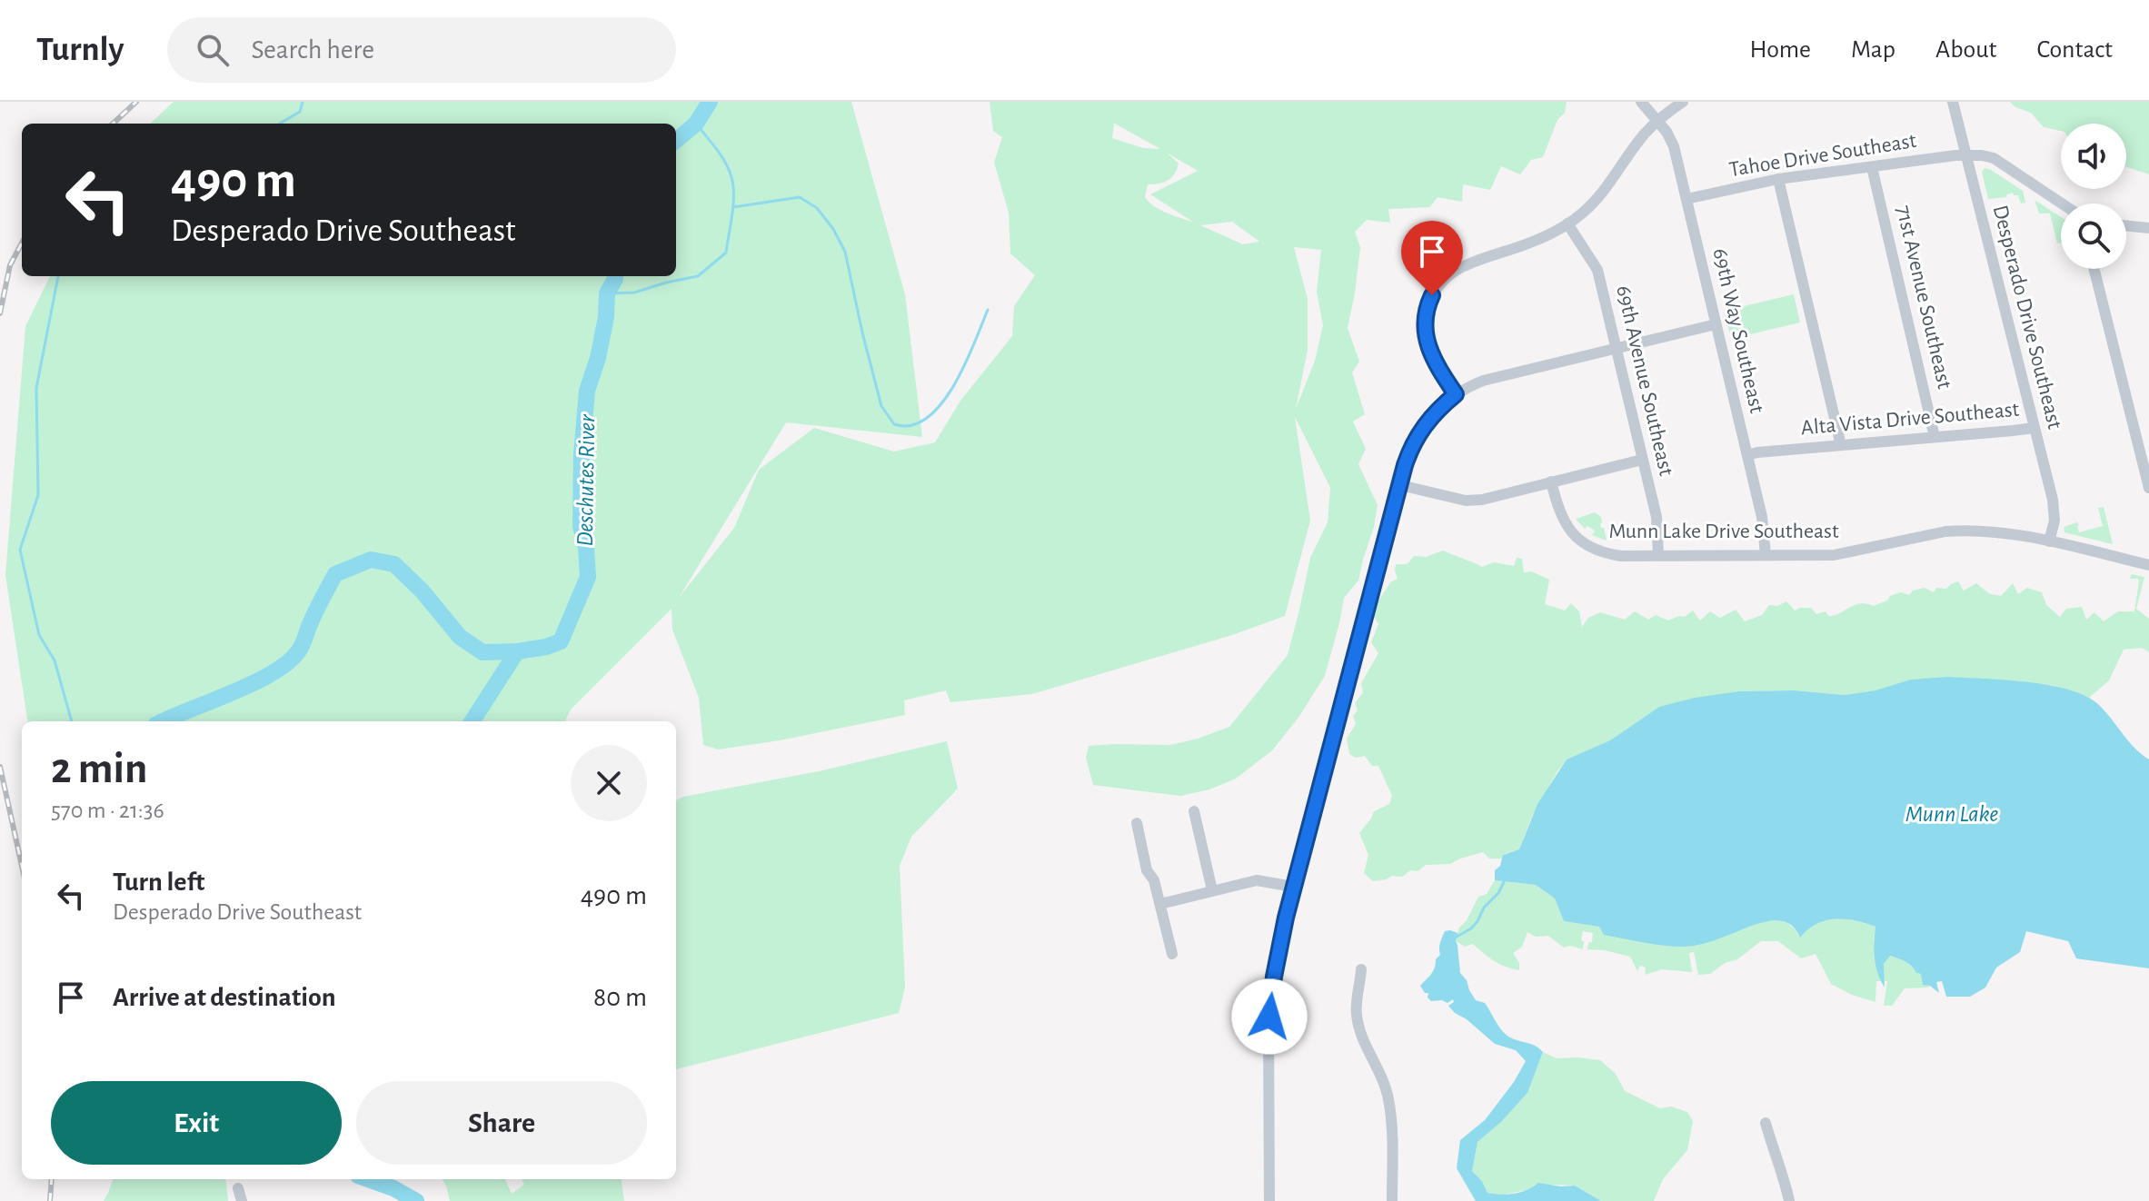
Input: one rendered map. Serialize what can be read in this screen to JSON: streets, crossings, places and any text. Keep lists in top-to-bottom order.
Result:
{
  "streets": {
    "street": [
      "Tahoe Drive Southeast",
      "71st Avenue Southeast",
      "Desperado Drive Southeast",
      "69th Way Southeast",
      "69th Avenue Southeast",
      "Alta Vista Drive Southeast",
      "Munn Lake Drive Southeast"
    ]
  },
  "crossings": [
    ["Tahoe Drive Southeast", "71st Avenue Southeast"],
    ["Tahoe Drive Southeast", "Desperado Drive Southeast"],
    ["Tahoe Drive Southeast", "69th Way Southeast"],
    ["71st Avenue Southeast", "Alta Vista Drive Southeast"],
    ["Desperado Drive Southeast", "Alta Vista Drive Southeast"],
    ["Desperado Drive Southeast", "Munn Lake Drive Southeast"],
    ["69th Way Southeast", "Alta Vista Drive Southeast"],
    ["69th Way Southeast", "Munn Lake Drive Southeast"],
    ["69th Avenue Southeast", "Munn Lake Drive Southeast"]
  ],
  "water": ["Deschutes River", "Munn Lake"],
  "page": {
    "header": "Turnly",
    "search": "Search here",
    "nav": [
      "Home",
      "Map",
      "About",
      "Contact"
    ],
    "turn": ["490 m", "Desperado Drive Southeast"],
    "heading": ["2 min", "570 m · 21:36"],
    "list": [
      {
        "name": "Turn left",
        "note": "Desperado Drive Southeast",
        "value": "490 m"
      },
      {
        "name": "Arrive at destination",
        "value": "80 m"
      }
    ],
    "buttons": ["Exit", "Share"]
  }
}
